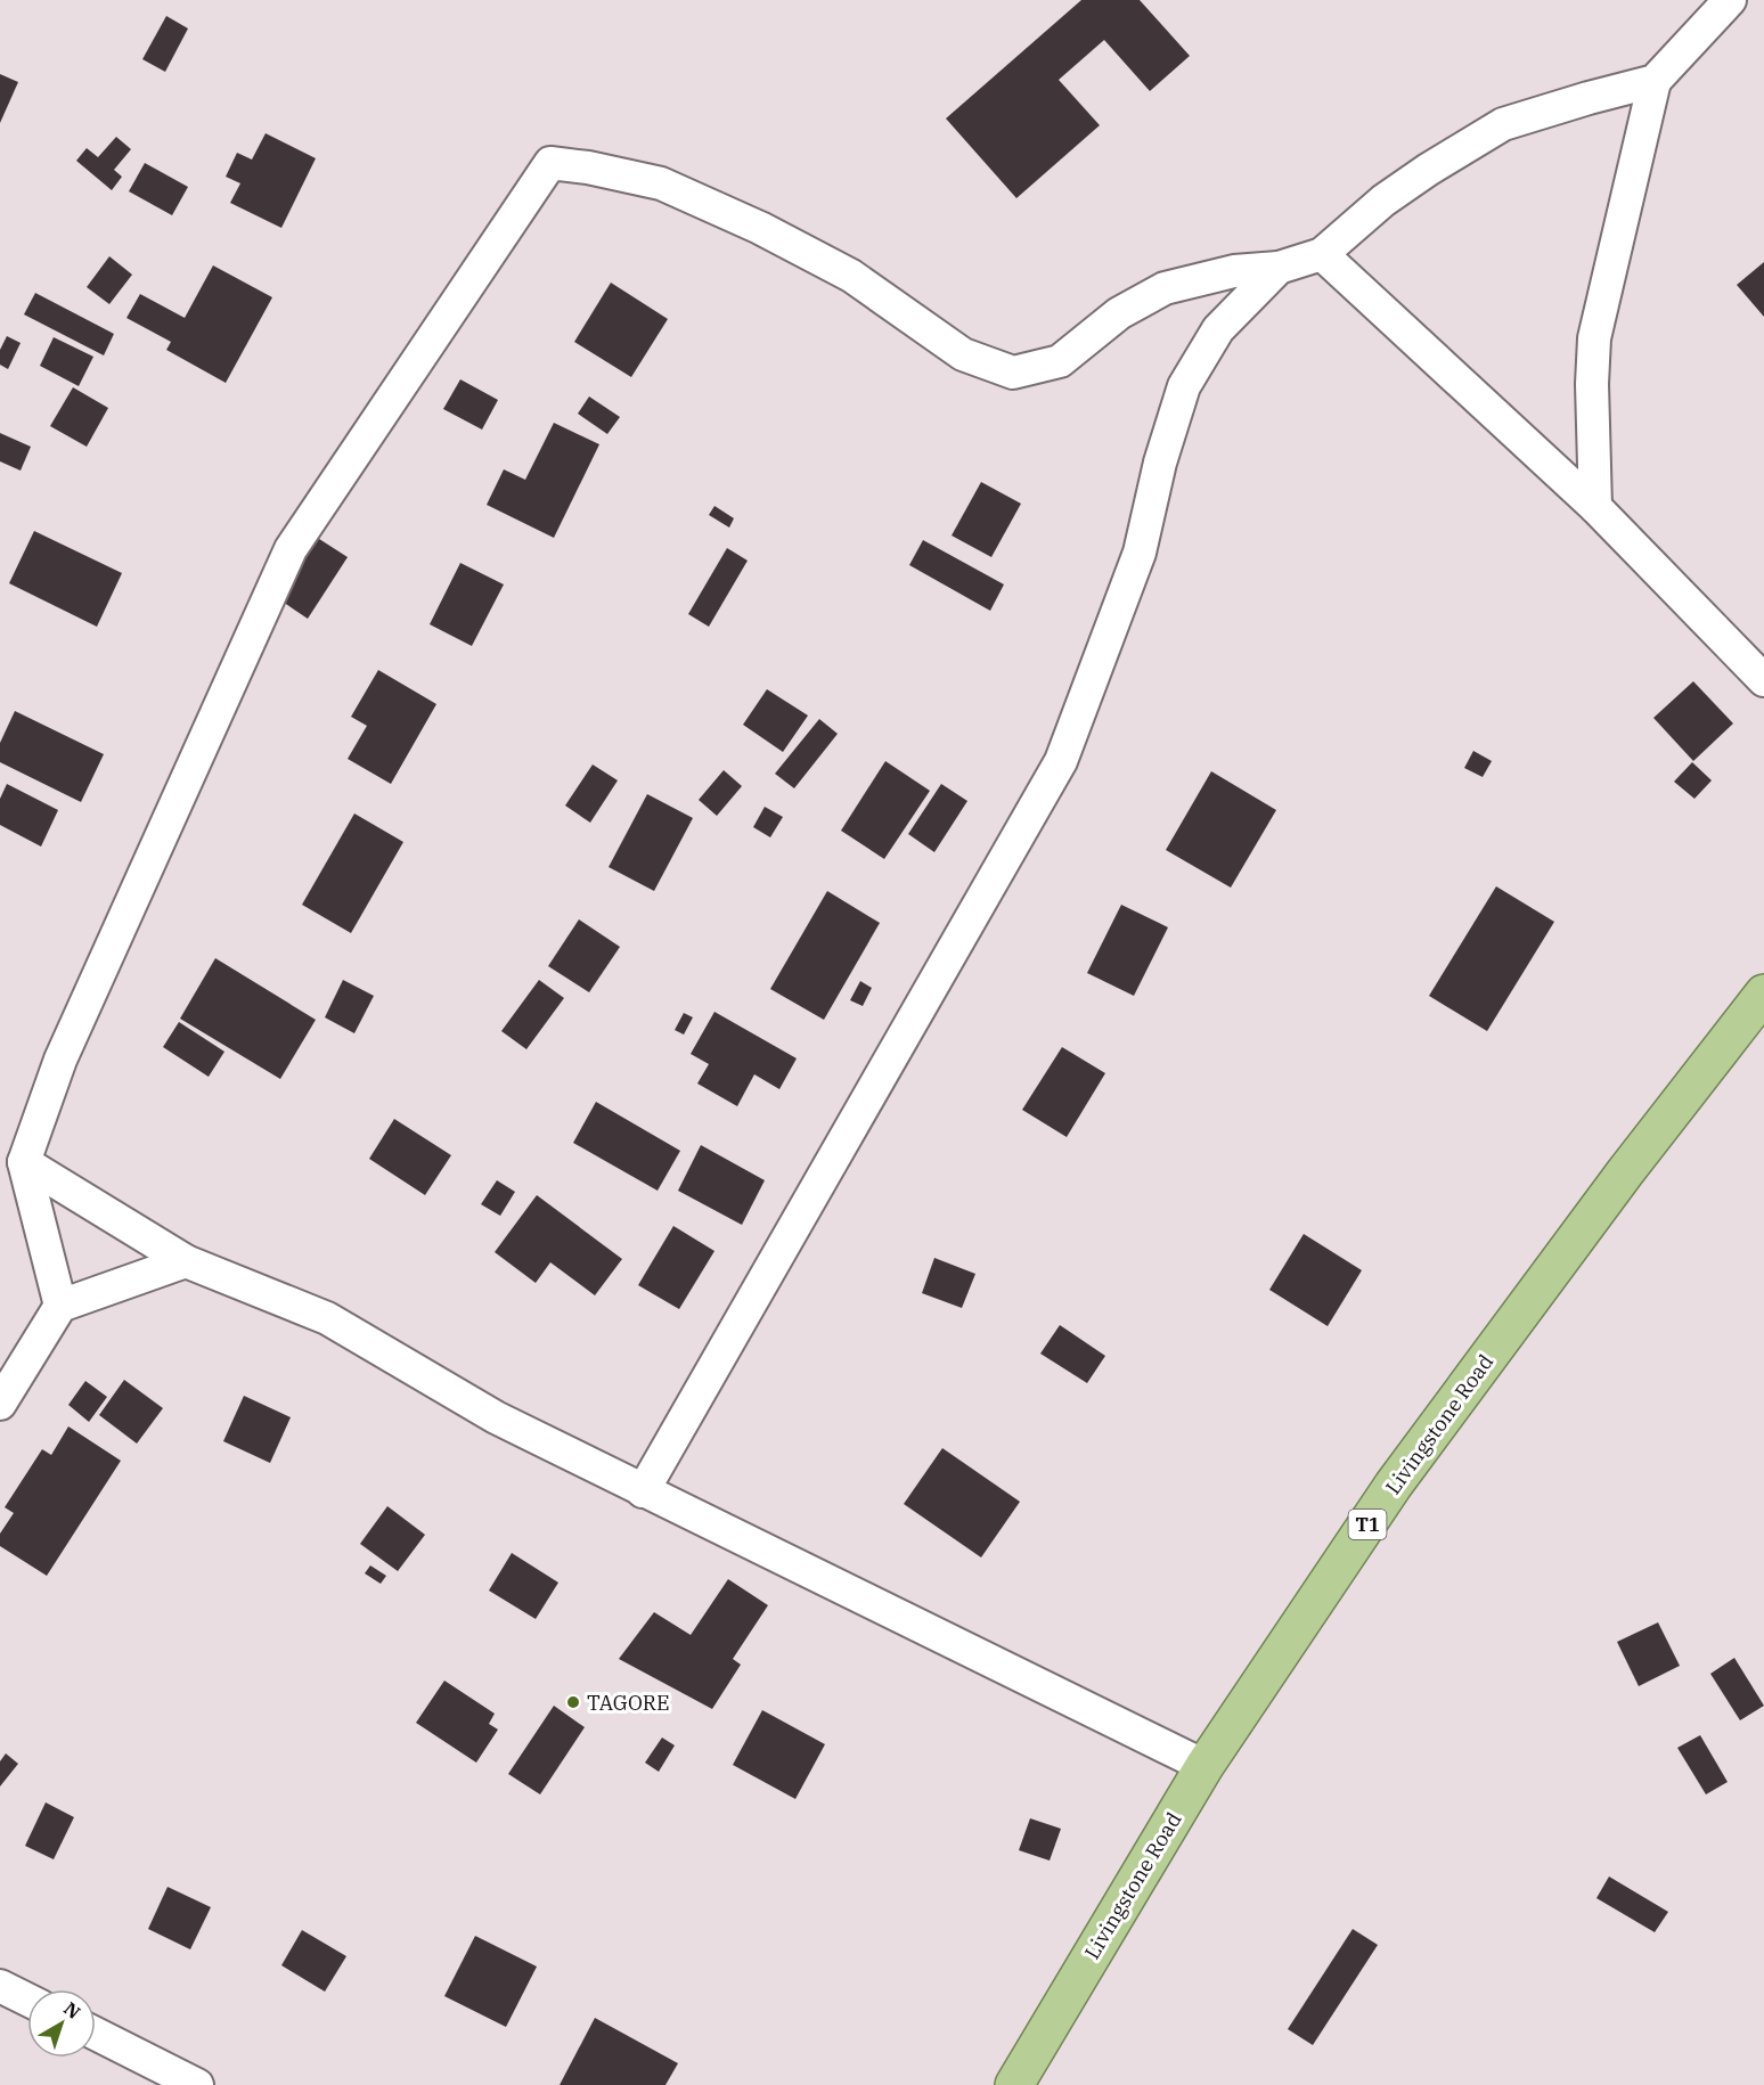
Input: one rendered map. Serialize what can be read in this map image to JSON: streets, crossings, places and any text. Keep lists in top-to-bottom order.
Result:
{
  "streets": {
    "highway": ["Livingstone Road", "T1"]
  },
  "places": ["TAGORE"],
  "north": "top right"
}
